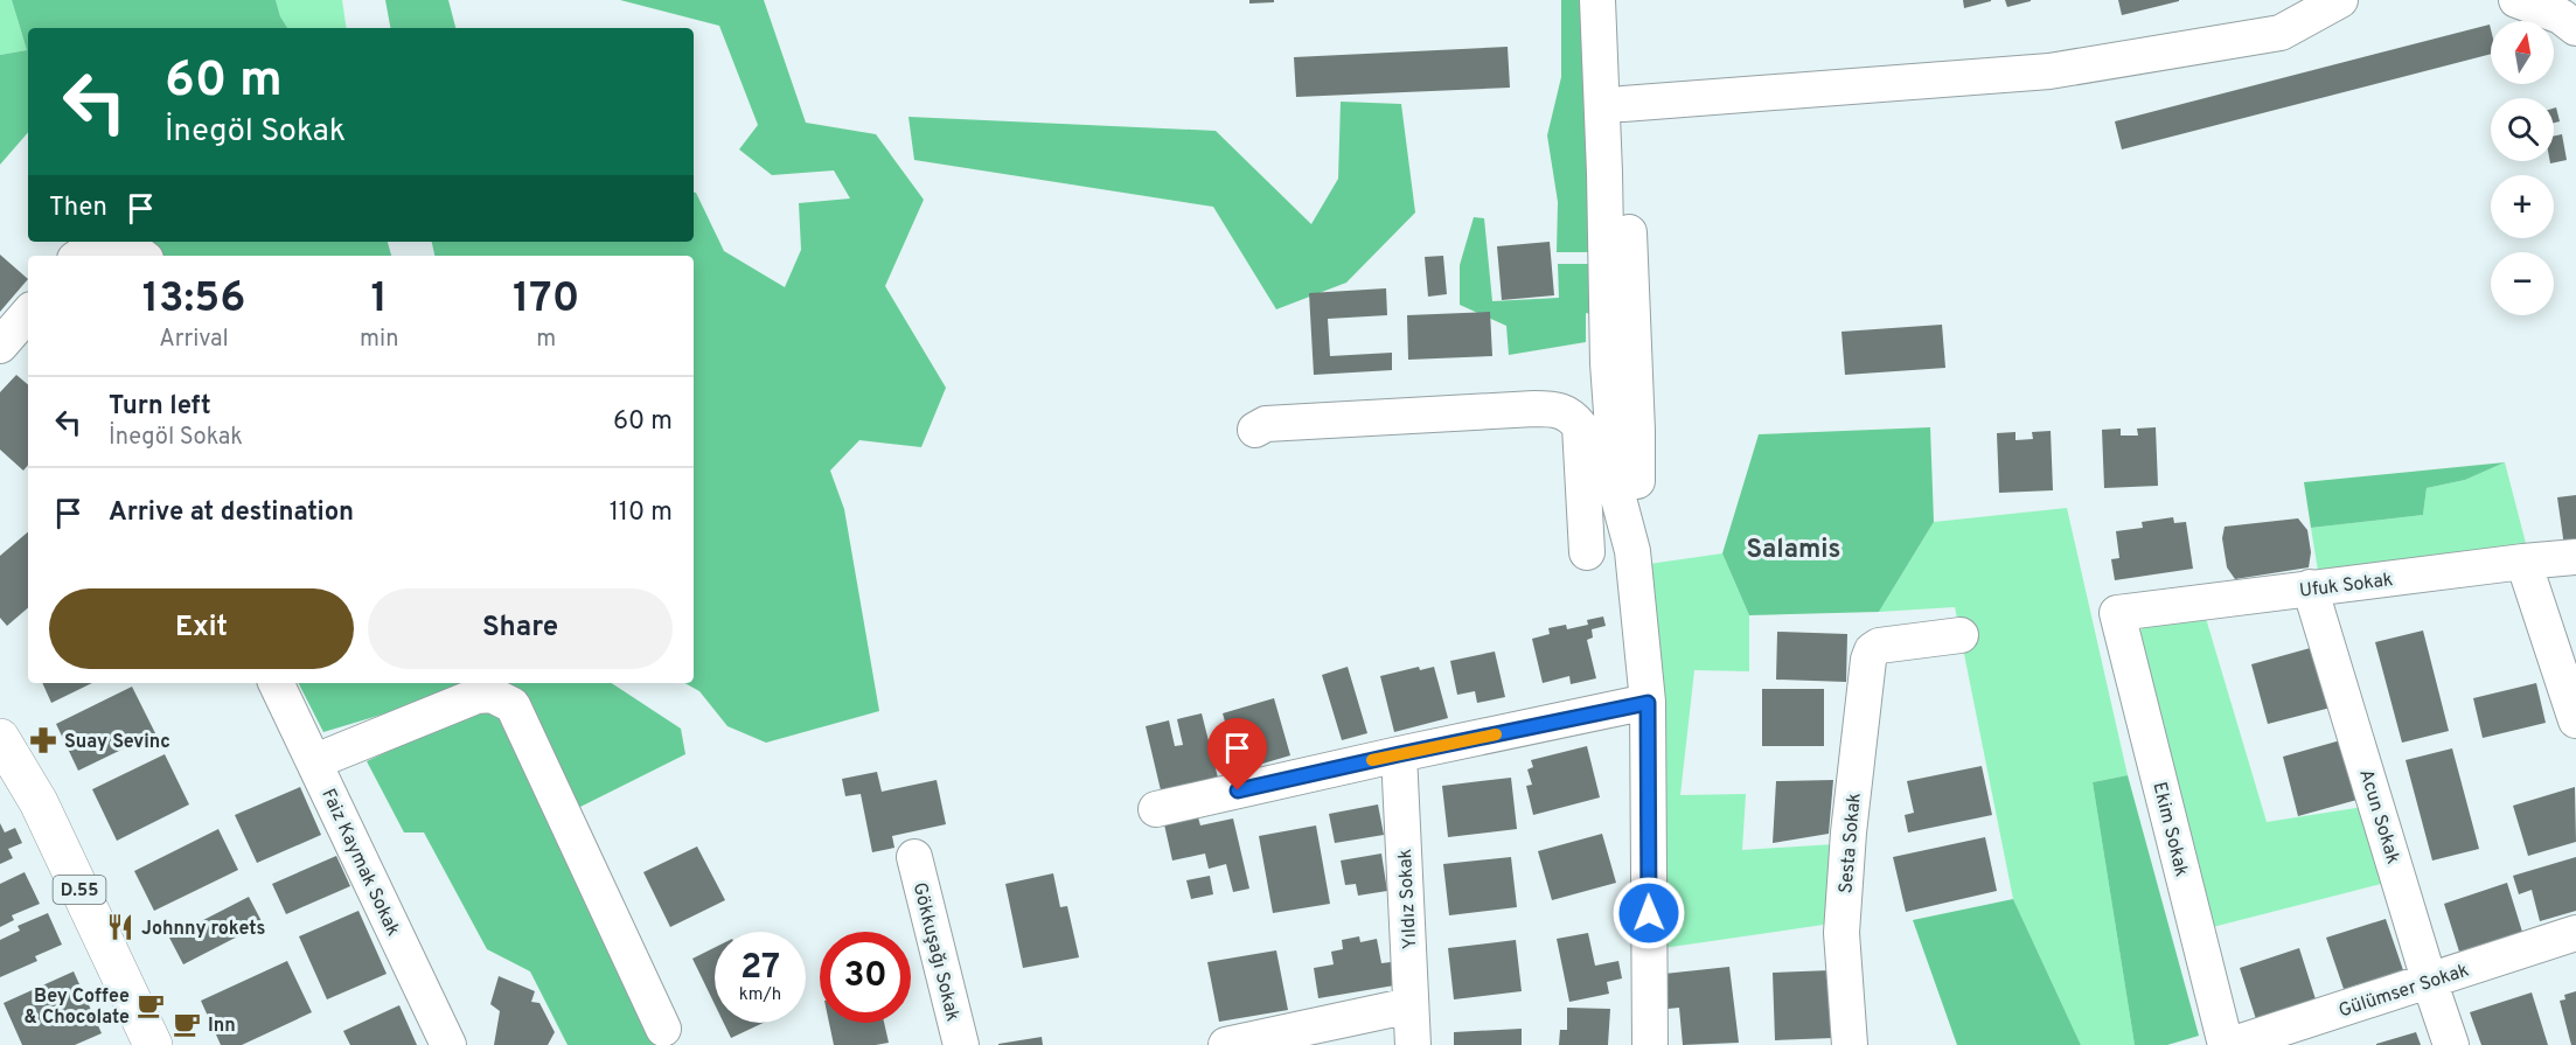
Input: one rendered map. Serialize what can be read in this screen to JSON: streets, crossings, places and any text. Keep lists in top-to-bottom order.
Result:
{
  "streets": {
    "main road": ["D.55"],
    "street": [
      "Ufuk Sokak",
      "Acun Sokak",
      "Ekim Sokak",
      "Sesta Sokak",
      "Faiz Kaymak Sokak",
      "Yıldız Sokak",
      "Gökkuşağı Sokak",
      "Gülümser Sokak"
    ]
  },
  "crossings": [
    ["Ufuk Sokak", "Acun Sokak"],
    ["Ufuk Sokak", "Ekim Sokak"],
    ["Acun Sokak", "Gülümser Sokak"],
    ["Ekim Sokak", "Gülümser Sokak"]
  ],
  "districts": ["Salamis"],
  "places": {
    "pharmacy": ["Suay Sevinc"],
    "restaurant": ["Johnny rokets"],
    "cafe": ["Bey Coffee & Chocolate", "Inn"]
  },
  "north": "top",
  "page": {
    "map_buttons": ["+", "−"],
    "turn": ["60 m", "İnegöl Sokak"],
    "then": "Then",
    "eta": [
      "13:56",
      "Arrival",
      "1",
      "min",
      "170",
      "m"
    ],
    "list": [
      {
        "name": "Turn left",
        "note": "İnegöl Sokak",
        "value": "60 m"
      },
      {
        "name": "Arrive at destination",
        "value": "110 m"
      }
    ],
    "buttons": ["Exit", "Share"],
    "speed": "27 km/h",
    "limit": "30"
  }
}
